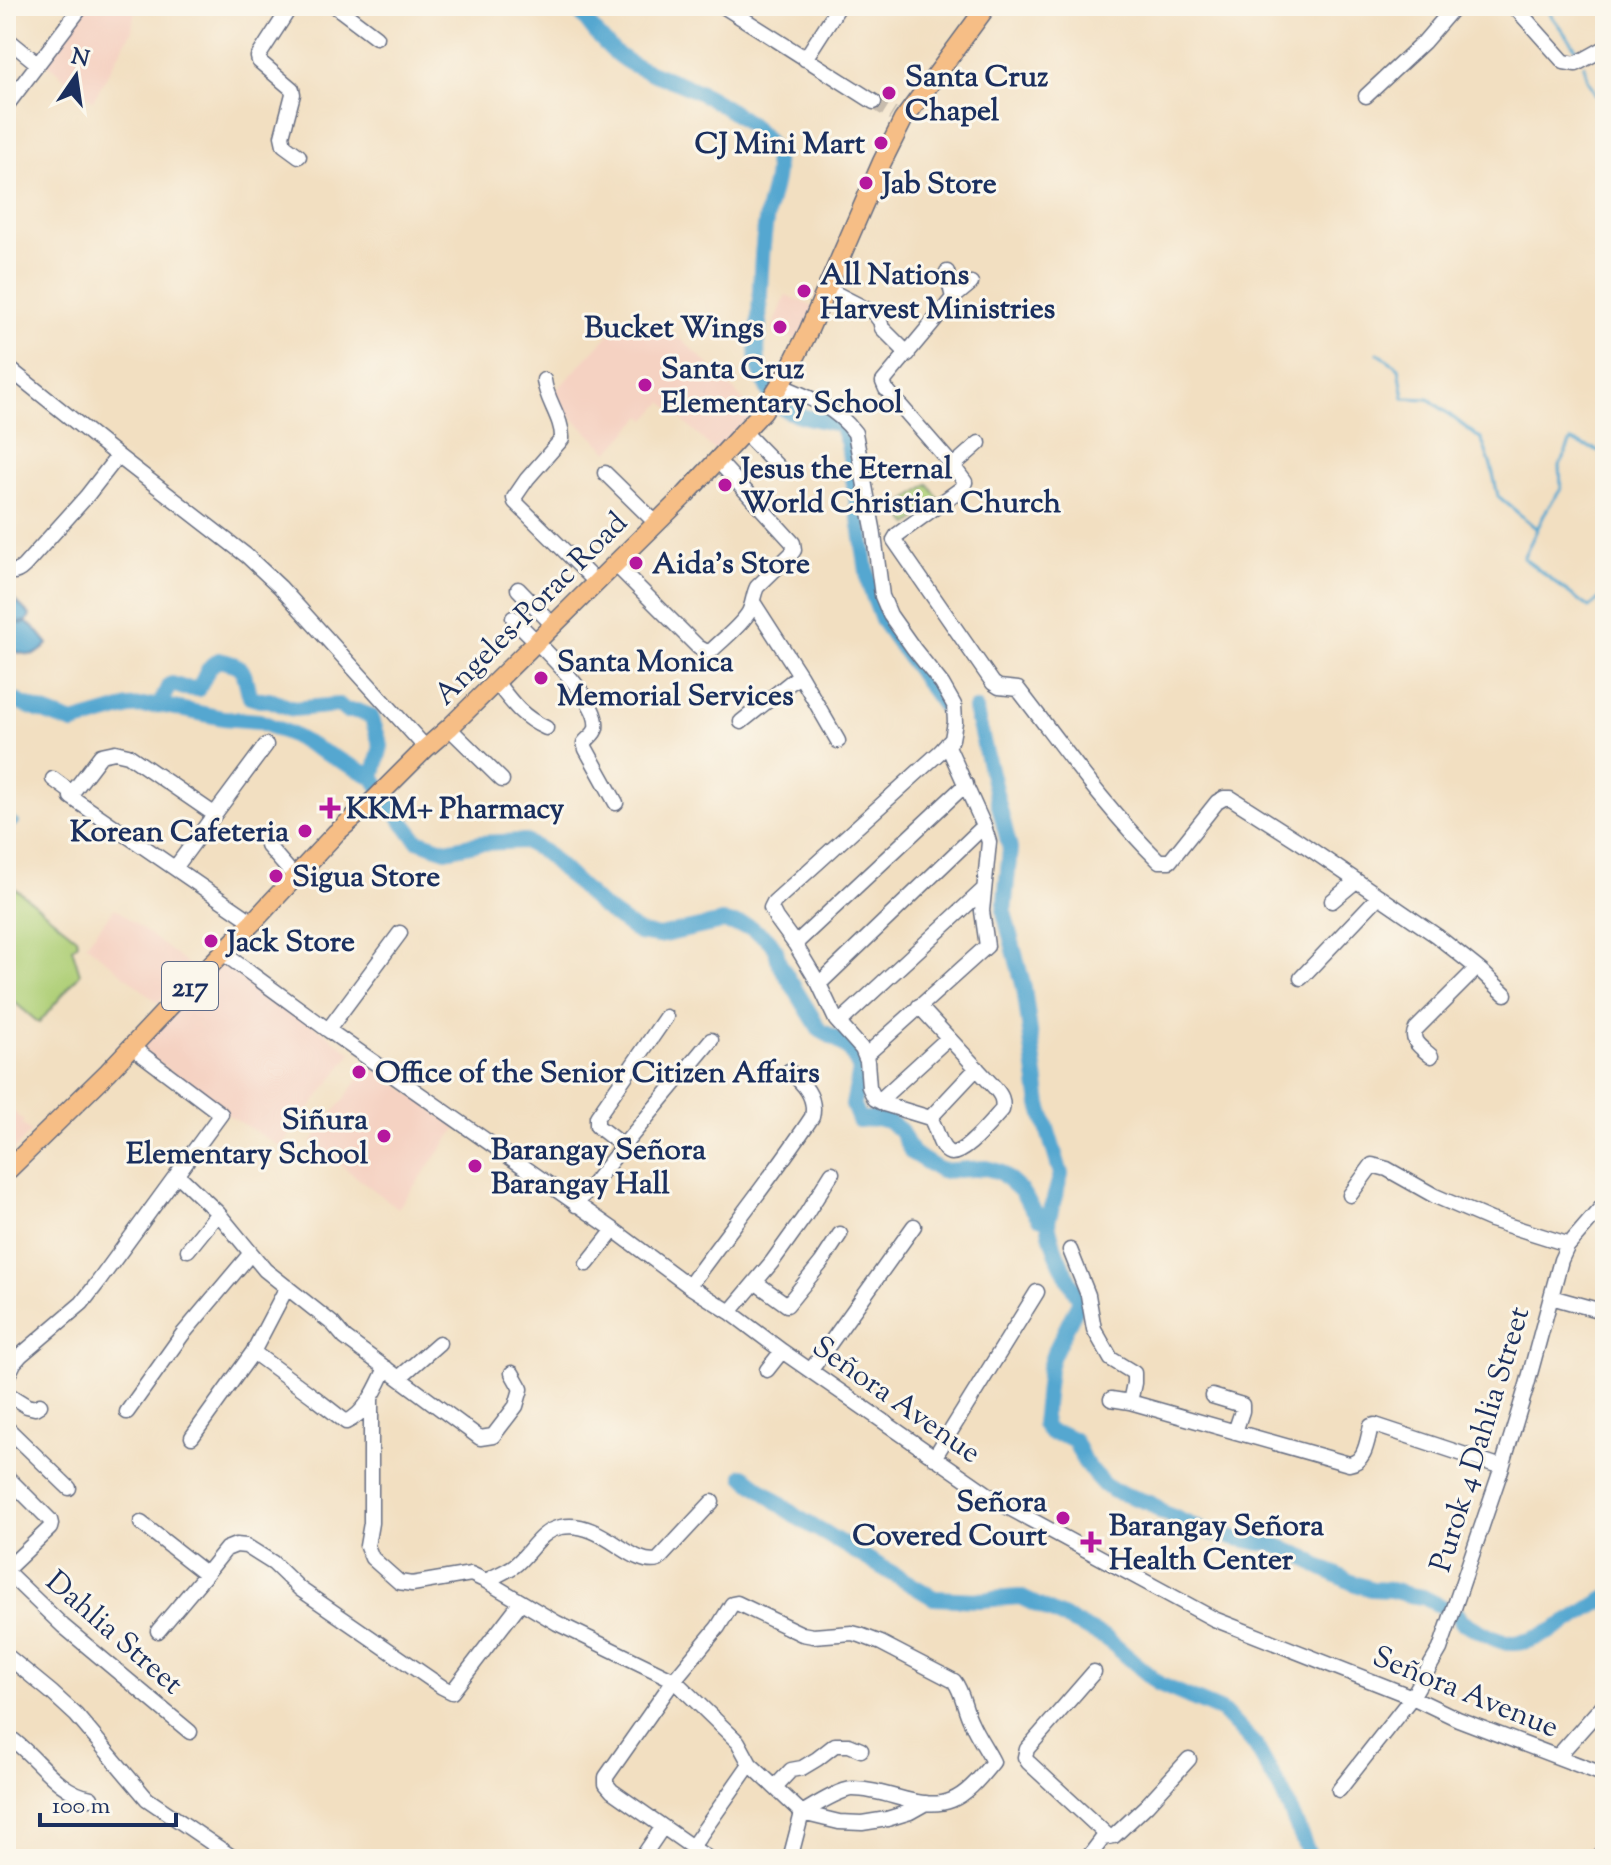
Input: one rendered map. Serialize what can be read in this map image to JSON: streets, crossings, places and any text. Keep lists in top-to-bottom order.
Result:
{
  "streets": {
    "main road": ["Angeles-Porac Road", "217"],
    "street": ["Señora Avenue", "Purok 4 Dahlia Street", "Dahlia Street"]
  },
  "crossings": [
    ["Angeles-Porac Road", "Señora Avenue"],
    ["Señora Avenue", "Purok 4 Dahlia Street"]
  ],
  "places": {
    "other": [
      "Santa Cruz Chapel",
      "CJ Mini Mart",
      "Jab Store",
      "All Nations Harvest Ministries",
      "Bucket Wings",
      "Santa Cruz Elementary School",
      "Jesus the Eternal World Christian Church",
      "Aida's Store",
      "Santa Monica Memorial Services",
      "Korean Cafeteria",
      "Sigua Store",
      "Jack Store",
      "Office of the Senior Citizen Affairs",
      "Siñura Elementary School",
      "Barangay Señora Barangay Hall",
      "Señora Covered Court"
    ],
    "health": ["KKM+ Pharmacy", "Barangay Señora Health Center"]
  },
  "scale_bar": "100 m",
  "north": "top"
}
